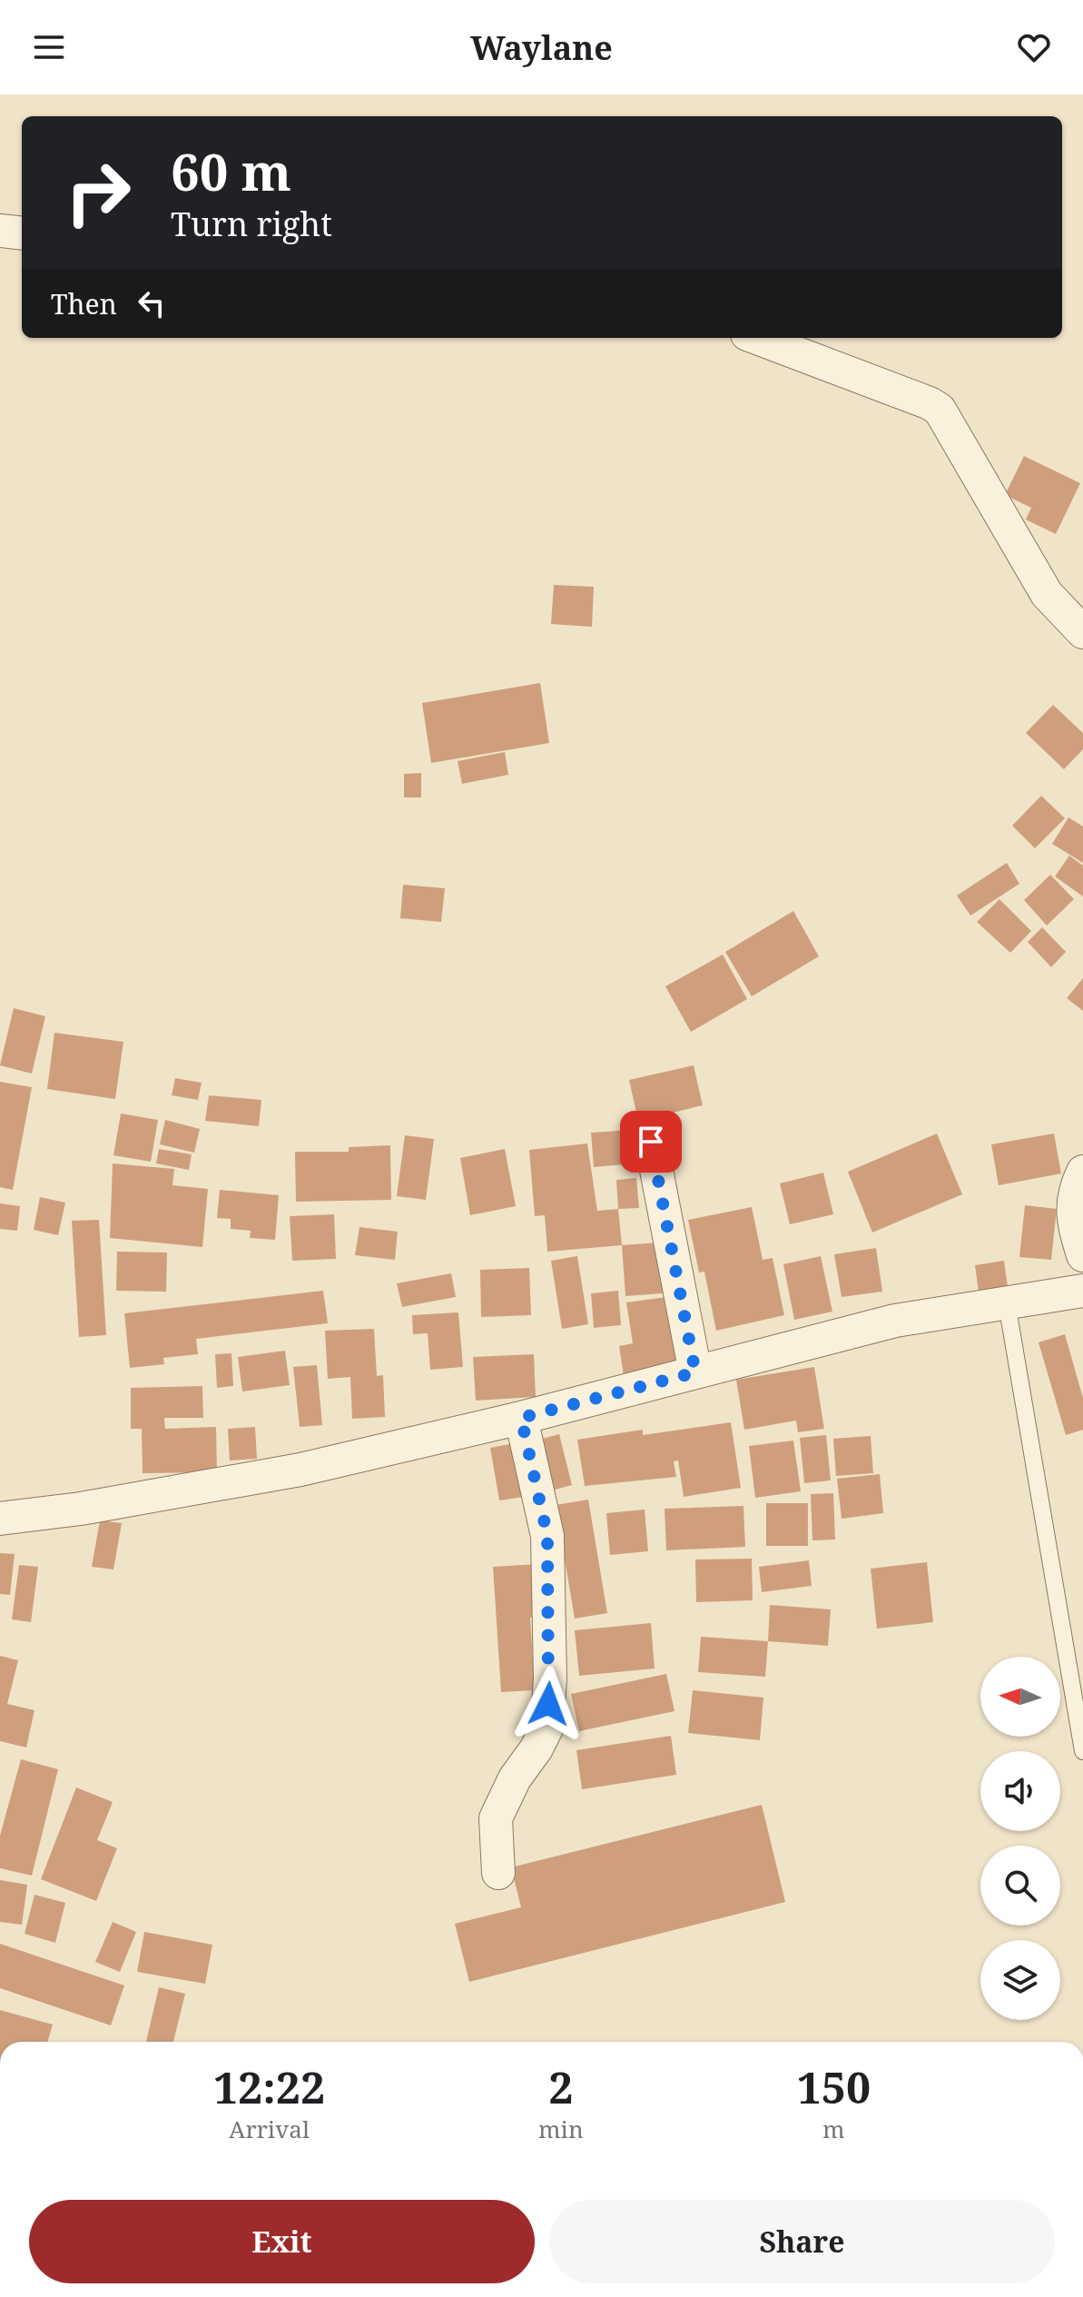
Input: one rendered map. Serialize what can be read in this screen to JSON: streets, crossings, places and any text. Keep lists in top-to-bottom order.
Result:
{
  "north": "left",
  "page": {
    "header": "Waylane",
    "turn": ["60 m", "Turn right"],
    "then": "Then",
    "eta": [
      "12:22",
      "Arrival",
      "2",
      "min",
      "150",
      "m"
    ],
    "buttons": ["Exit", "Share"]
  }
}
